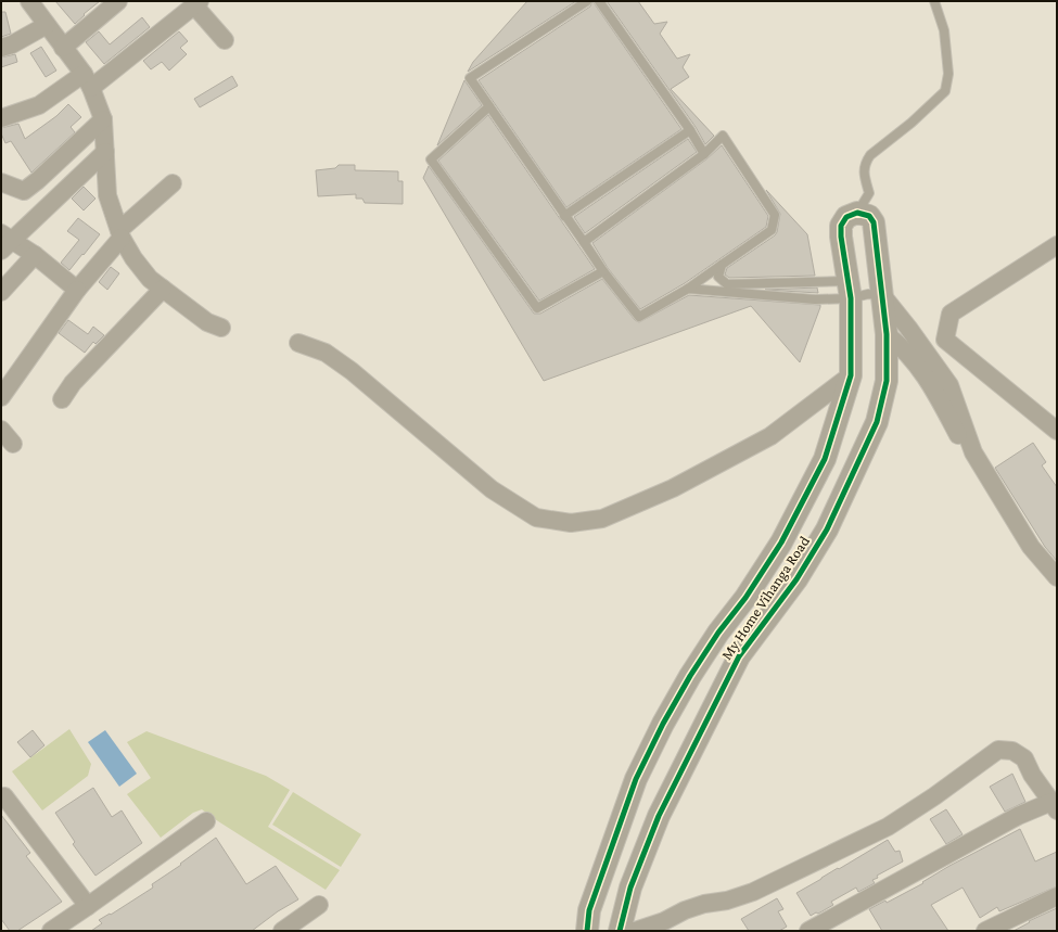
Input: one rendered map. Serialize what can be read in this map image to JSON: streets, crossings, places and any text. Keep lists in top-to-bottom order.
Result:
{
  "streets": {
    "street": ["My Home Vihanga Road"]
  }
}
